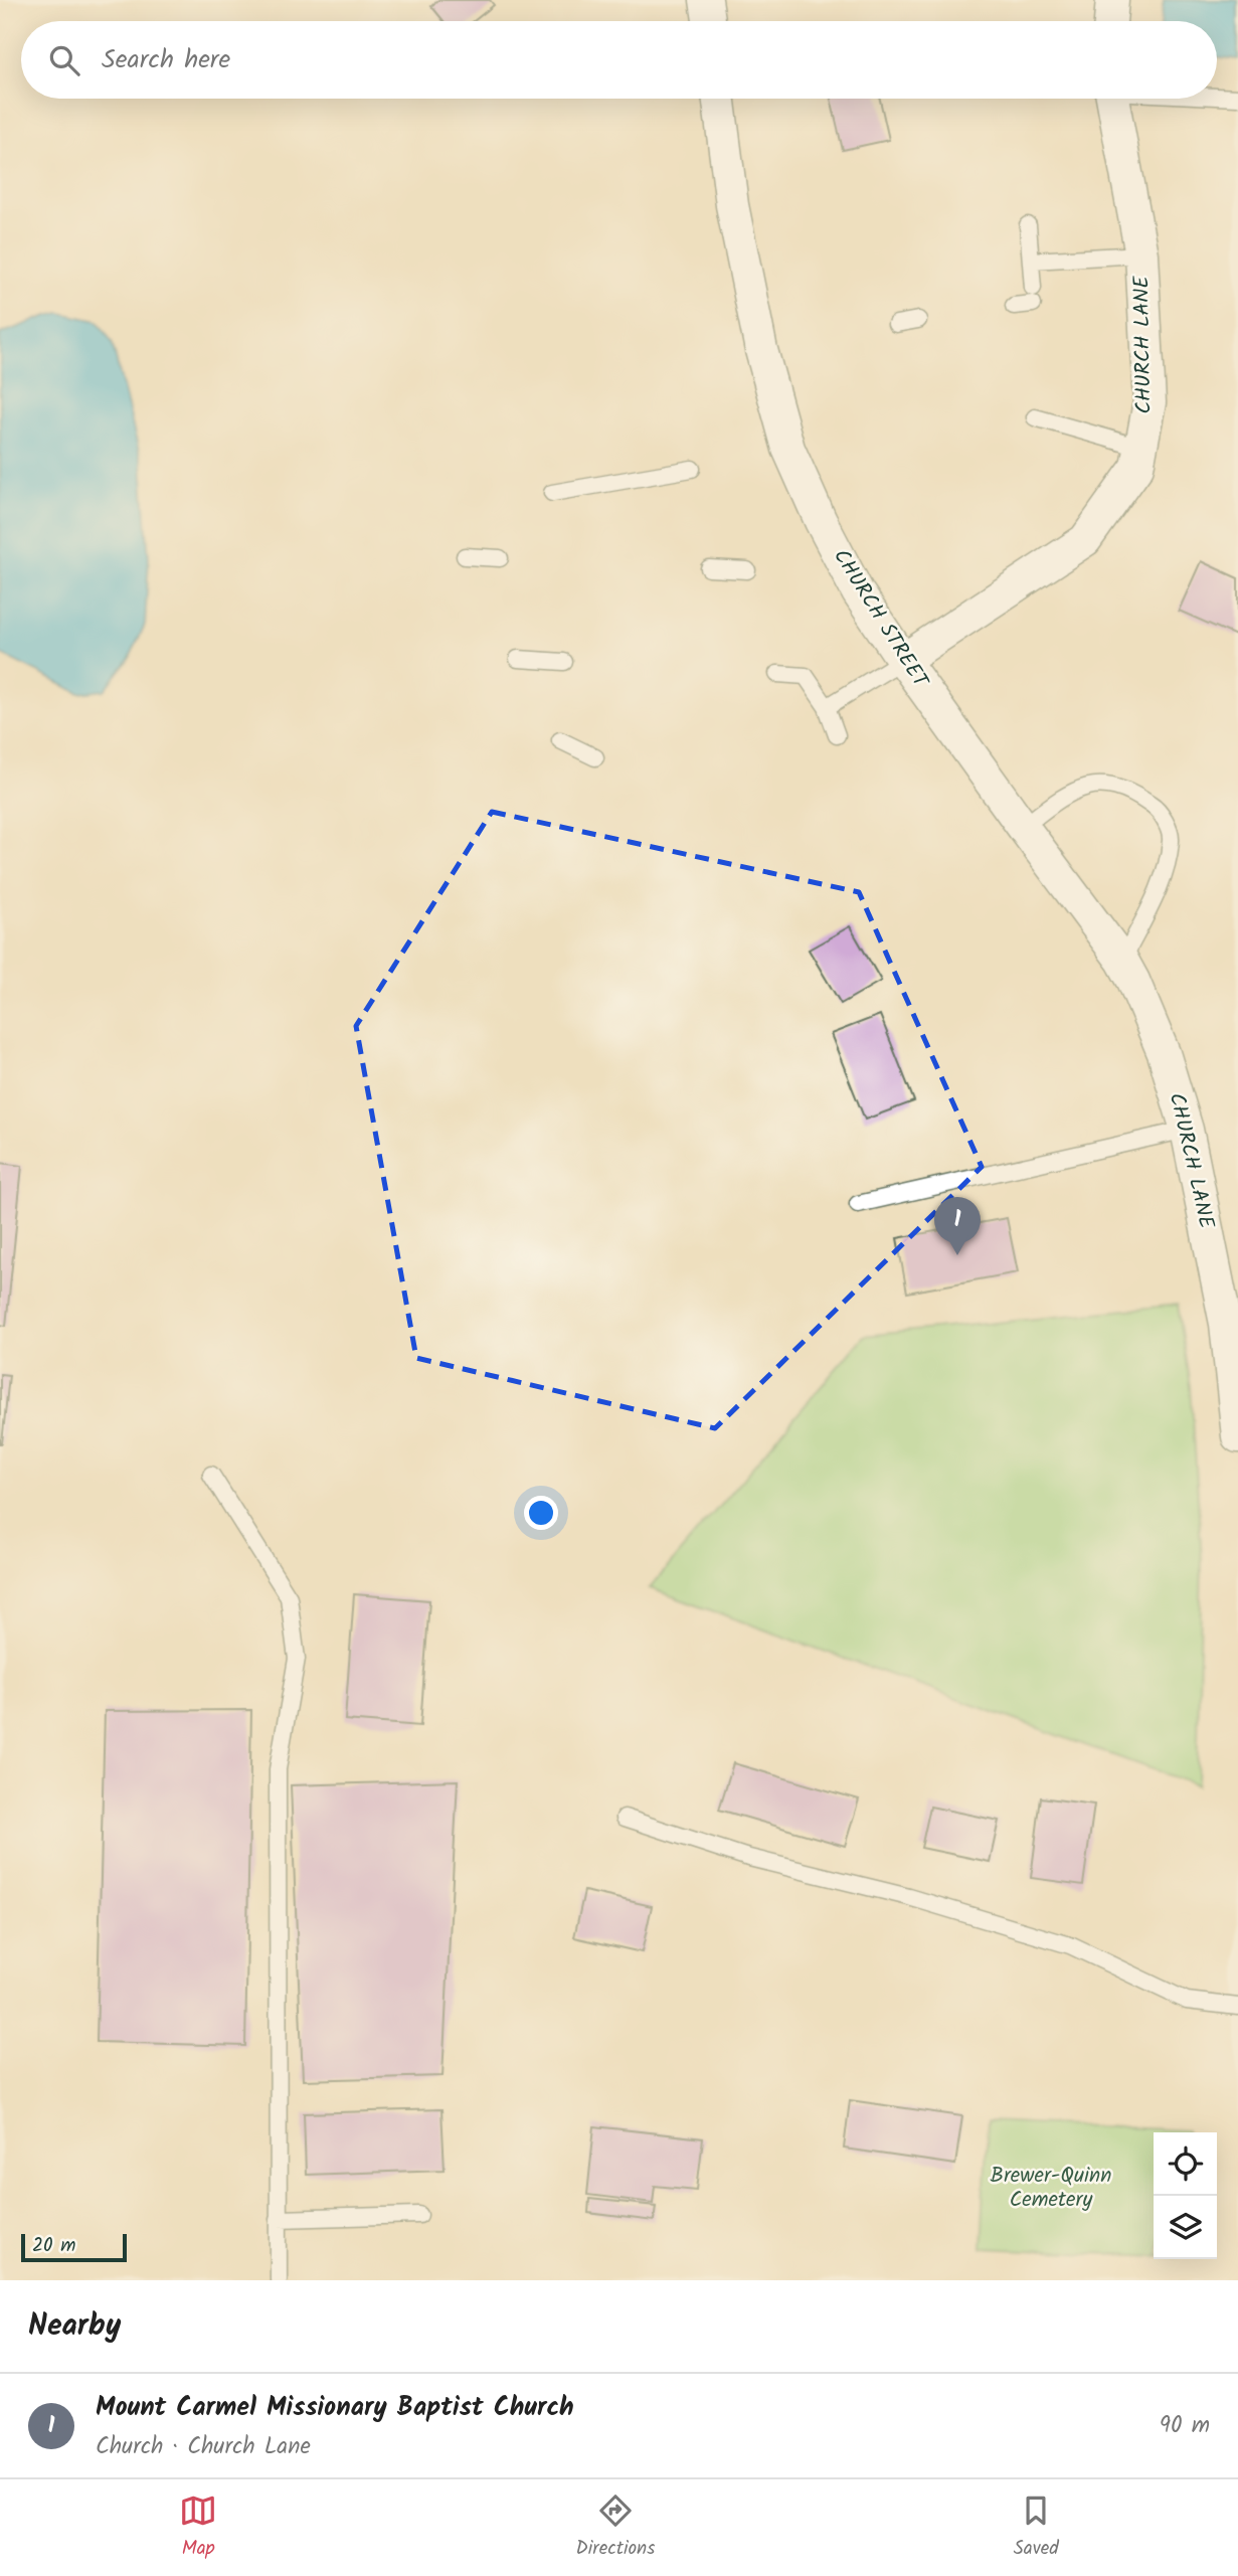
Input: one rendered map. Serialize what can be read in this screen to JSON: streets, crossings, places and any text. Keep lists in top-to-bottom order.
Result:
{
  "streets": {
    "street": ["CHURCH LANE", "CHURCH STREET"]
  },
  "crossings": [
    ["CHURCH LANE", "CHURCH STREET"]
  ],
  "parks": ["Brewer-Quinn Cemetery"],
  "scale_bar": "20 m",
  "page": {
    "search": "Search here",
    "pins": "1",
    "scale": "20 m",
    "heading": "Nearby",
    "list": [
      {
        "mark": "1",
        "name": "Mount Carmel Missionary Baptist Church",
        "note": "Church · Church Lane",
        "value": "90 m"
      }
    ],
    "nav": ["Map", "Directions", "Saved"]
  }
}
